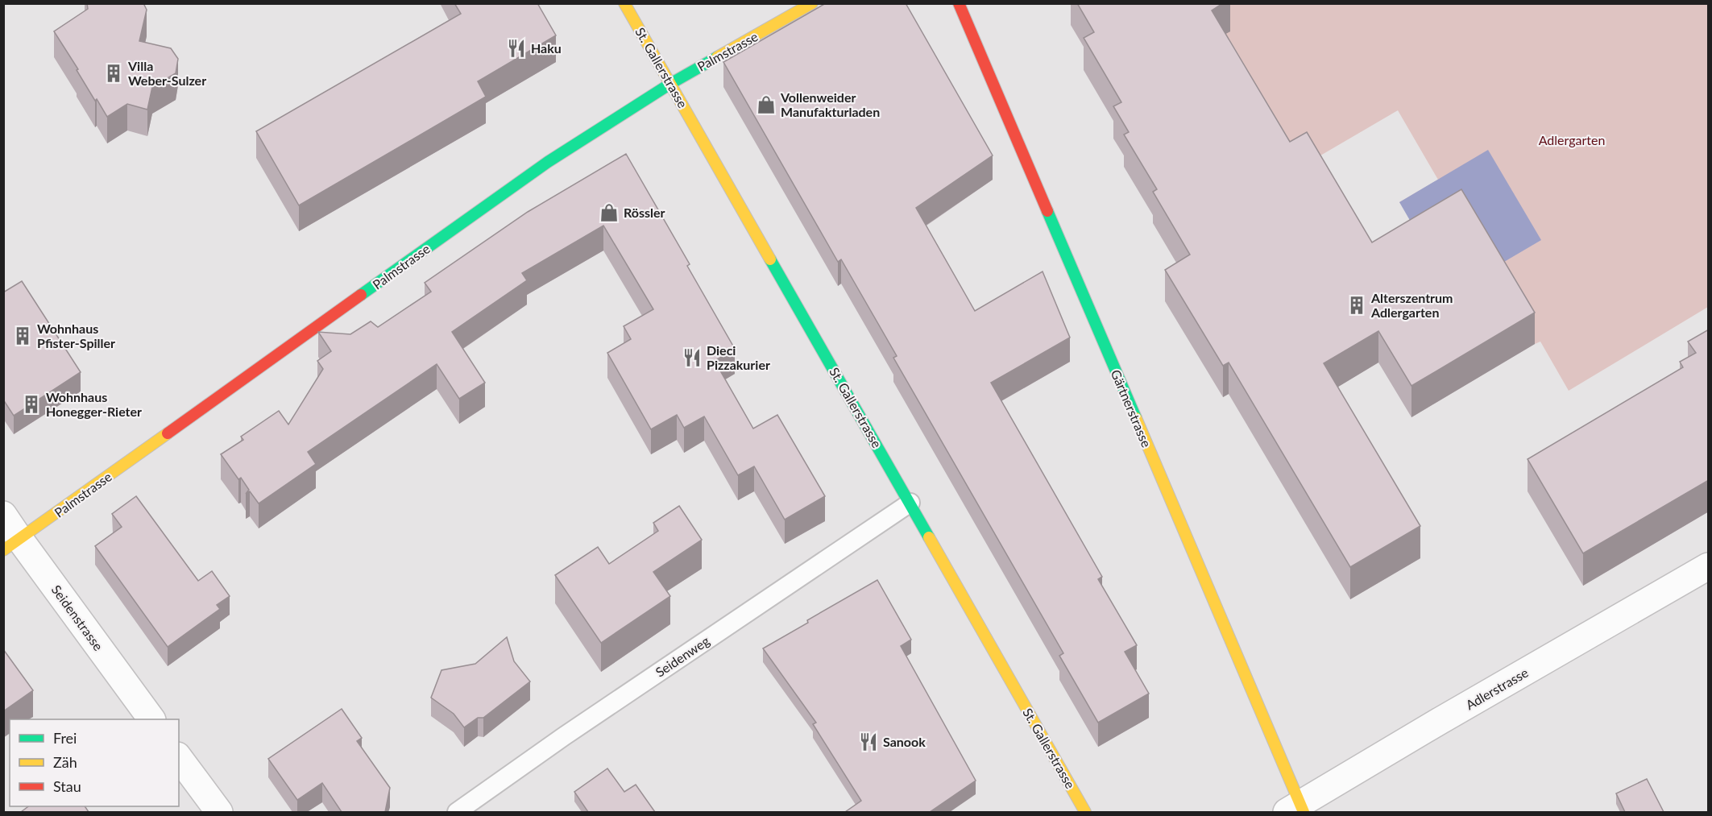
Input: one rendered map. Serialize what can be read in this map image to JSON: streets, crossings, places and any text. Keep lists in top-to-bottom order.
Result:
{
  "streets": {
    "street": [
      "Palmstrasse",
      "St. Gallerstrasse",
      "Gärtnerstrasse",
      "Seidenstrasse",
      "Adlerstrasse"
    ],
    "lane": ["Seidenweg"]
  },
  "crossings": [
    ["Palmstrasse", "St. Gallerstrasse"],
    ["Palmstrasse", "Seidenstrasse"],
    ["St. Gallerstrasse", "Seidenweg"],
    ["Gärtnerstrasse", "Adlerstrasse"]
  ],
  "parks": ["Adlergarten"],
  "places": {
    "restaurant": ["Haku", "Dieci Pizzakurier", "Sanook"],
    "building": [
      "Villa Weber-Sulzer",
      "Alterszentrum Adlergarten",
      "Wohnhaus Pfister-Spiller",
      "Wohnhaus Honegger-Rieter"
    ],
    "shop": ["Vollenweider Manufakturladen", "Rössler"]
  },
  "legend": ["Frei", "Zäh", "Stau"]
}
